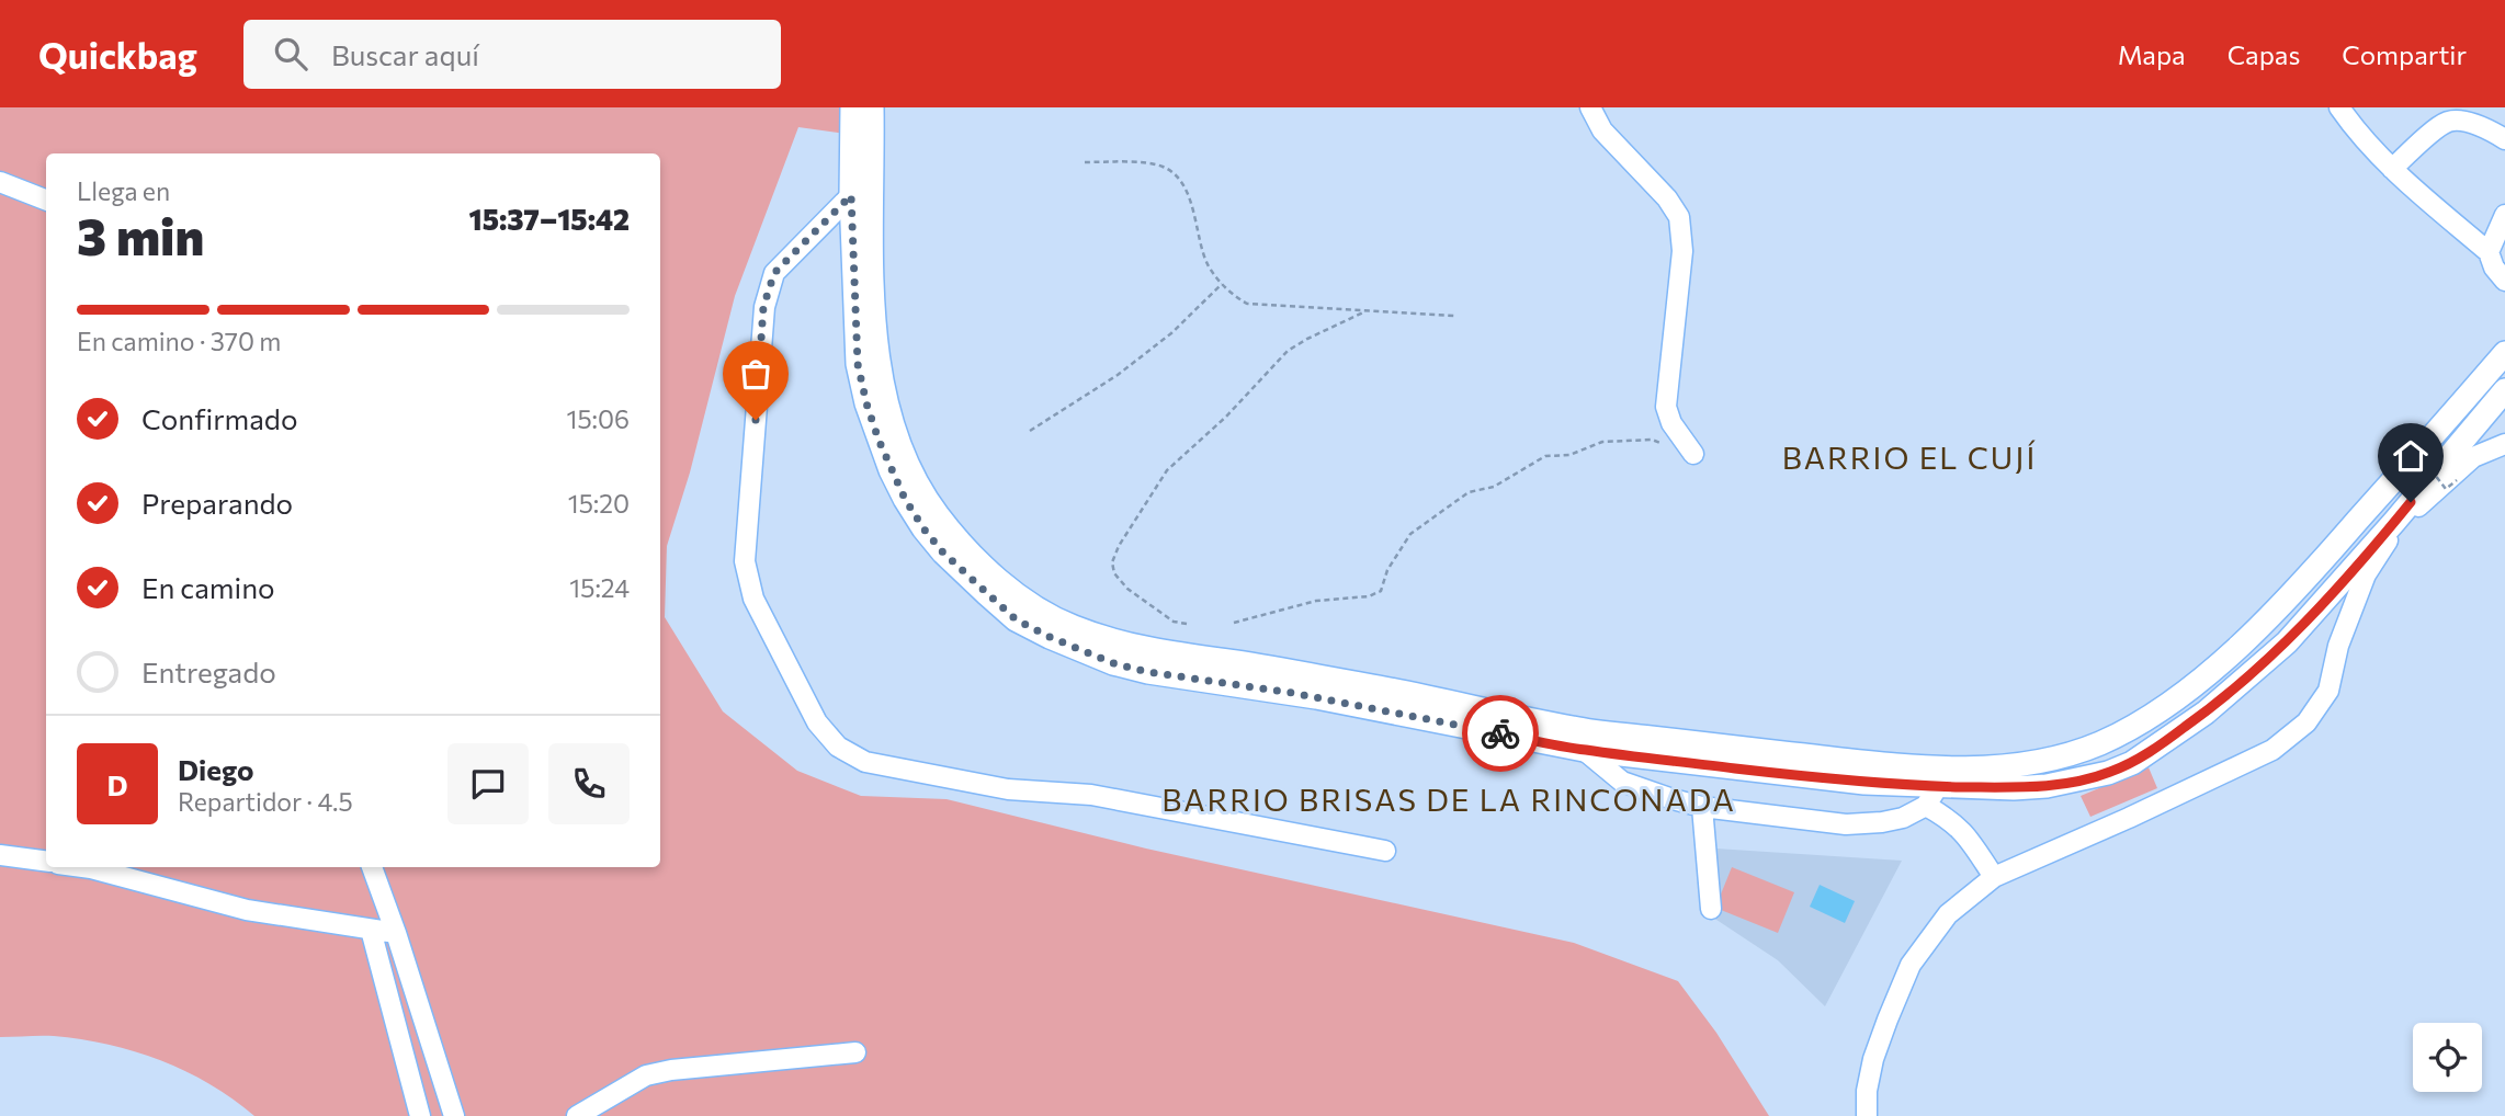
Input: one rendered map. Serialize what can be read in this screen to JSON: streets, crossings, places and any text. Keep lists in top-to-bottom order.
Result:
{
  "districts": ["BARRIO EL CUJÍ", "BARRIO BRISAS DE LA RINCONADA"],
  "page": {
    "header": "Quickbag",
    "search": "Buscar aquí",
    "nav": ["Mapa", "Capas", "Compartir"],
    "heading": ["3 min", "Llega en", "15:37–15:42"],
    "panel": ["Diego", "Repartidor · 4.5"],
    "bar": "En camino · 370 m",
    "list": [
      ["Confirmado", "15:06"],
      ["Preparando", "15:20"],
      ["En camino", "15:24"],
      "Entregado"
    ],
    "round": "D"
  }
}
